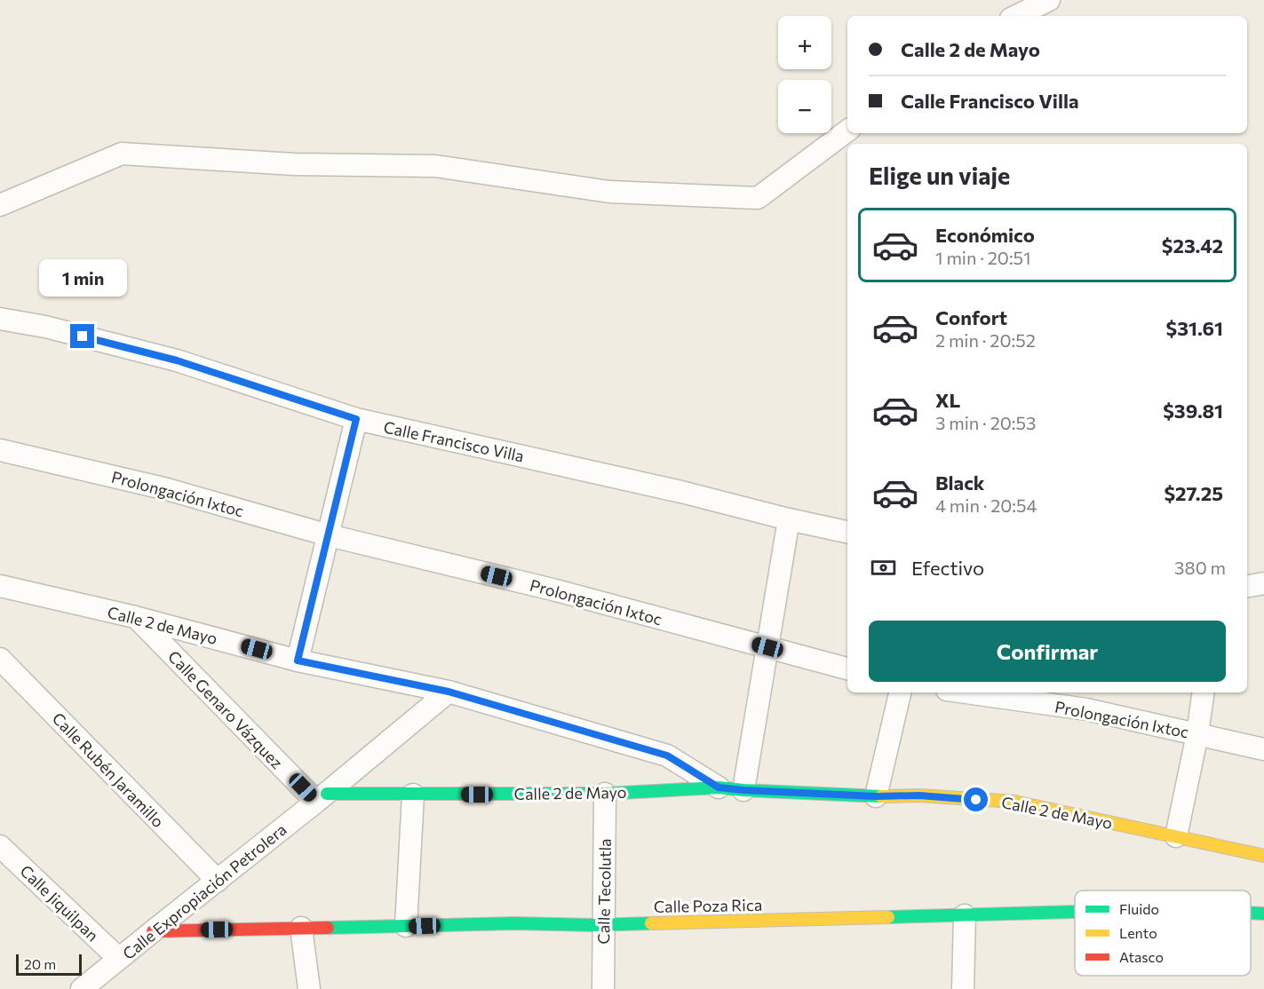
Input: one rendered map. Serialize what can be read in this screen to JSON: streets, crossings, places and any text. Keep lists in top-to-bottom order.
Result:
{
  "streets": {
    "street": [
      "Calle Francisco Villa",
      "Prolongación Ixtoc",
      "Calle 2 de Mayo",
      "Calle Genaro Vázquez",
      "Calle Rubén Jaramillo",
      "Calle Expropiación Petrolera",
      "Calle Tecolutla",
      "Calle Jiquilpan",
      "Calle Poza Rica"
    ]
  },
  "crossings": [
    ["Calle 2 de Mayo", "Calle Genaro Vázquez"],
    ["Calle 2 de Mayo", "Calle Expropiación Petrolera"],
    ["Calle 2 de Mayo", "Calle Tecolutla"],
    ["Calle Genaro Vázquez", "Calle Expropiación Petrolera"],
    ["Calle Rubén Jaramillo", "Calle Expropiación Petrolera"],
    ["Calle Expropiación Petrolera", "Calle Jiquilpan"],
    ["Calle Expropiación Petrolera", "Calle Poza Rica"],
    ["Calle Tecolutla", "Calle Poza Rica"]
  ],
  "legend": ["Fluido", "Lento", "Atasco"],
  "scale_bar": "20 m",
  "page": {
    "map_buttons": ["+", "−"],
    "banner": ["Calle 2 de Mayo", "Calle Francisco Villa"],
    "heading": "Elige un viaje",
    "list": [
      {
        "name": "Económico",
        "note": "1 min · 20:51",
        "value": "$23.42"
      },
      {
        "name": "Confort",
        "note": "2 min · 20:52",
        "value": "$31.61"
      },
      {
        "name": "XL",
        "note": "3 min · 20:53",
        "value": "$39.81"
      },
      {
        "name": "Black",
        "note": "4 min · 20:54",
        "value": "$27.25"
      }
    ],
    "bubble": "1 min",
    "pay": ["Efectivo", "380 m"],
    "buttons": "Confirmar",
    "scale": "20 m"
  }
}
